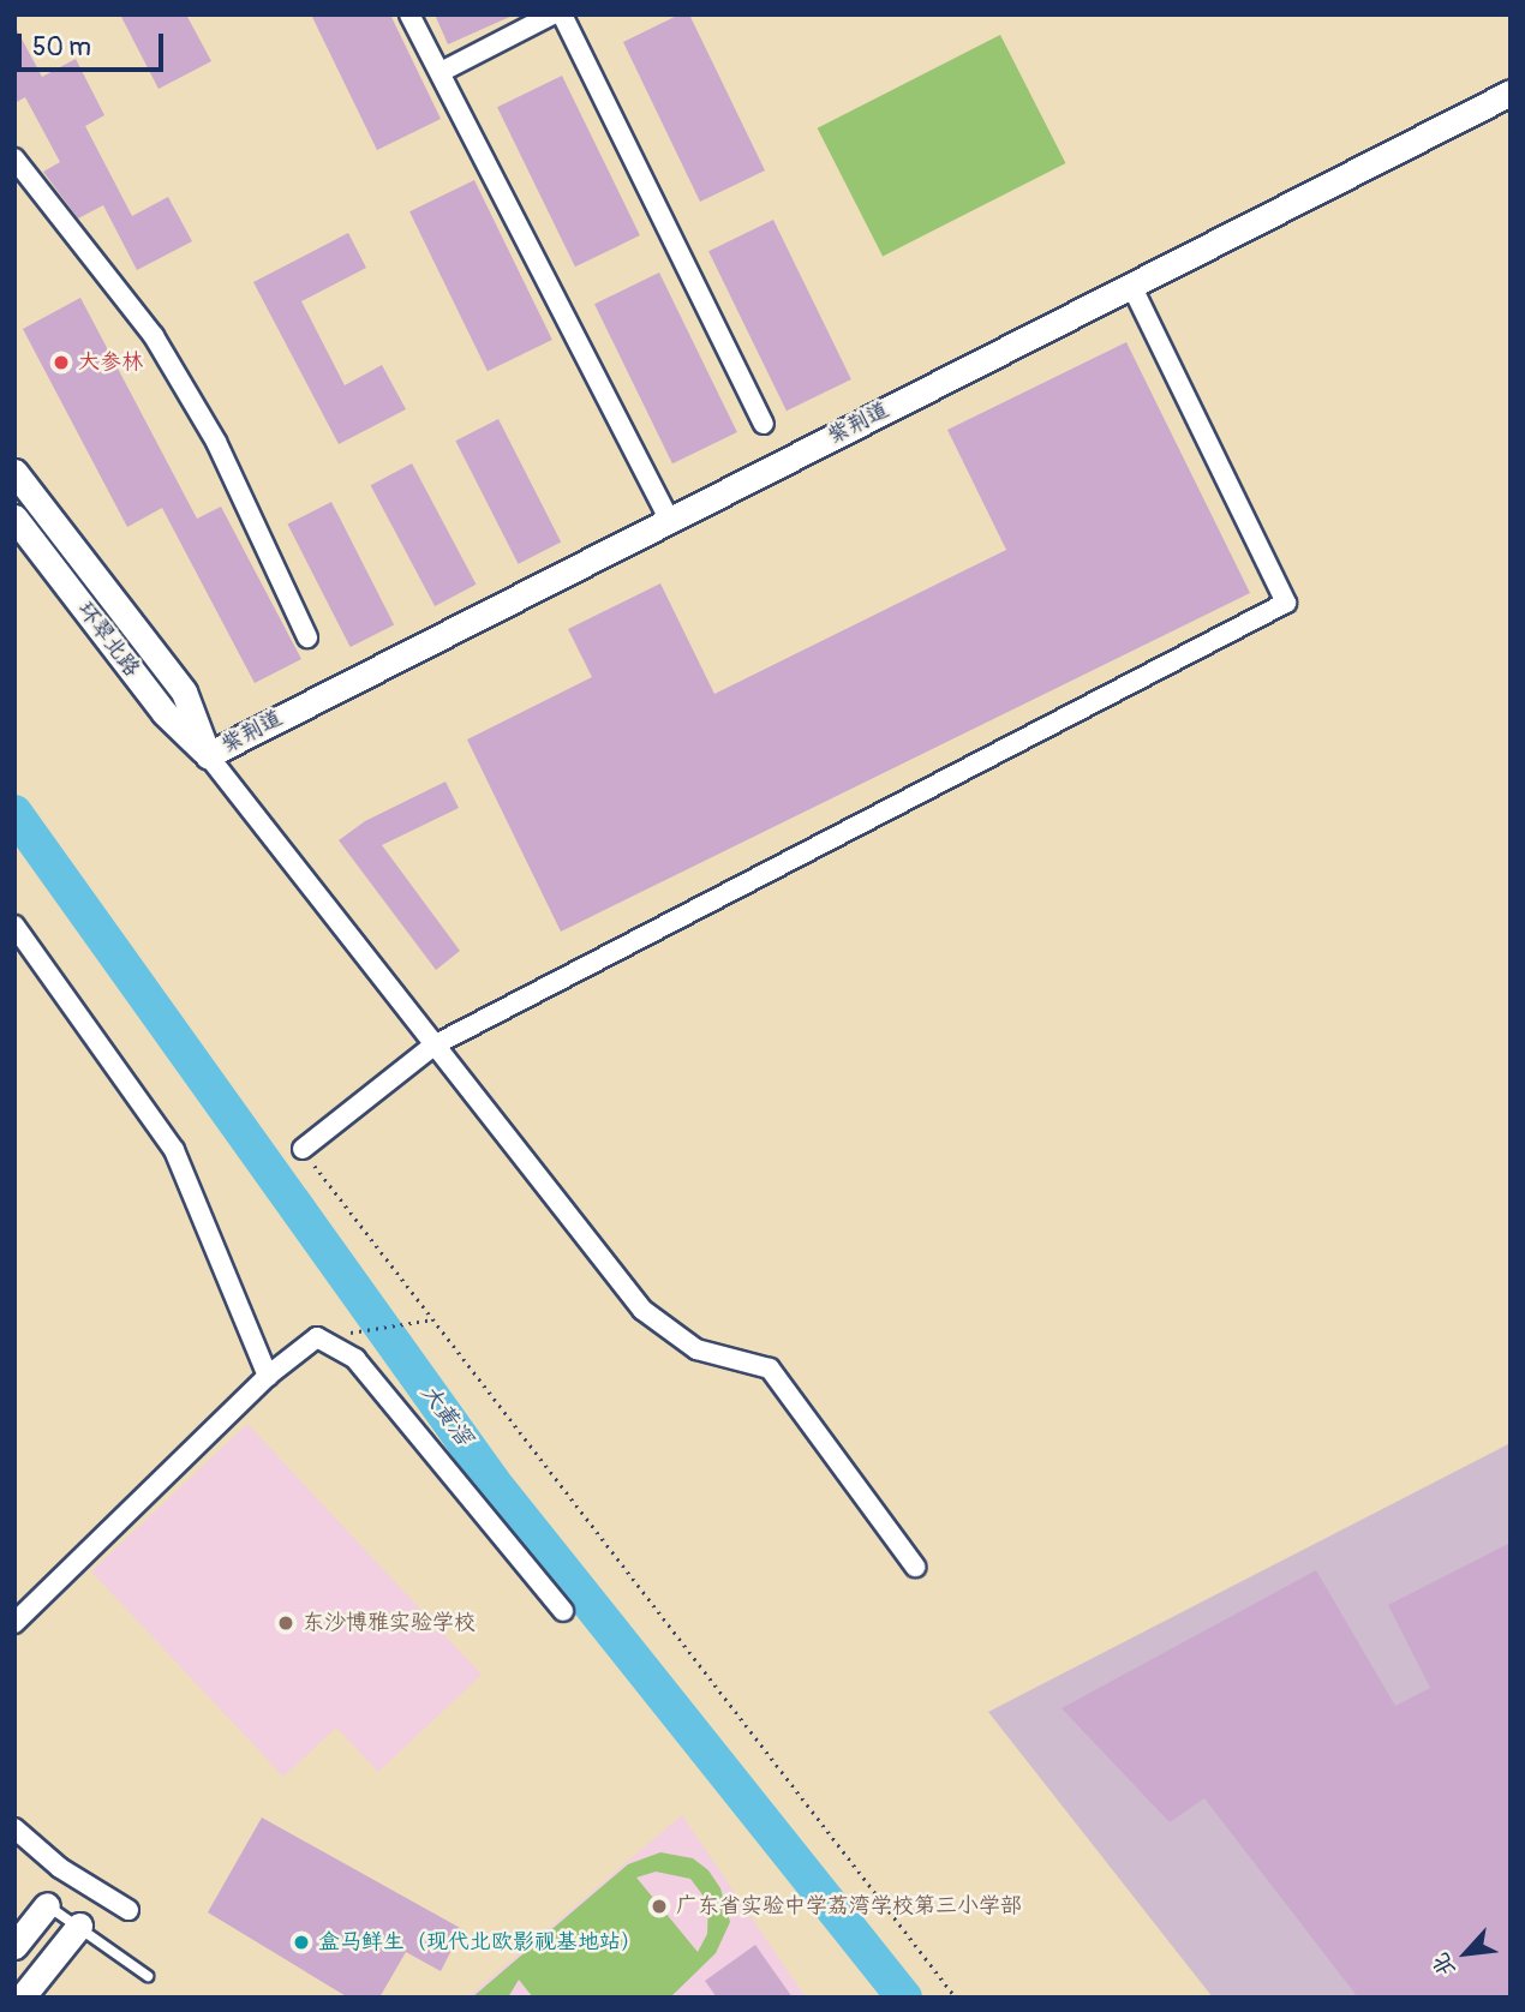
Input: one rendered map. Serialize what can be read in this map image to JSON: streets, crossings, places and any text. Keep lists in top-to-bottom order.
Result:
{
  "streets": {
    "street": ["紫荆道", "环翠北路"]
  },
  "crossings": [
    ["紫荆道", "环翠北路"]
  ],
  "water": ["大黄滘"],
  "places": [
    "大参林",
    "东沙博雅实验学校",
    "广东省实验中学荔湾学校第三小学部",
    "盒马鲜生（现代北欧影视基地站）"
  ],
  "scale_bar": "50 m",
  "north": "bottom left"
}
